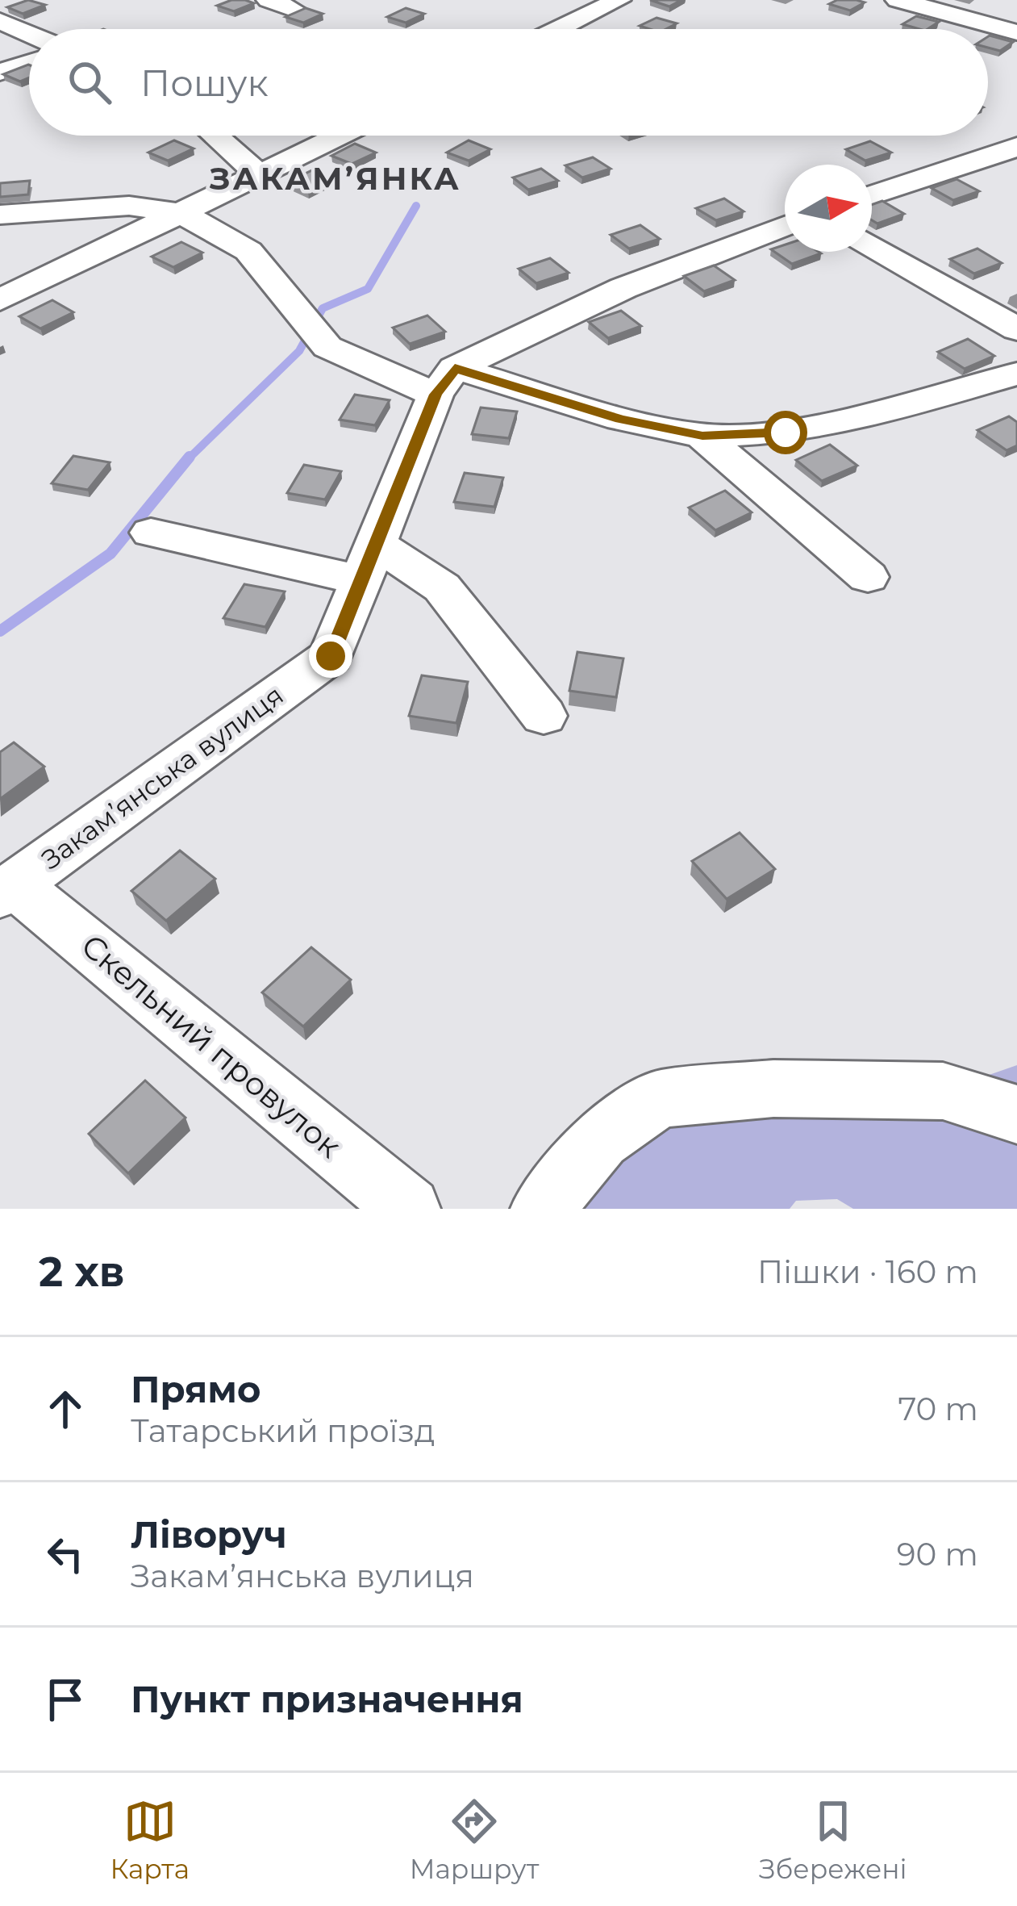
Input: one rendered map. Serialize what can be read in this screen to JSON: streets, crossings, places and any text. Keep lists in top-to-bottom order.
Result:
{
  "streets": {
    "street": ["Закамʼянська вулиця", "Скельний провулок"]
  },
  "crossings": [
    ["Закамʼянська вулиця", "Скельний провулок"]
  ],
  "districts": ["ЗАКАМ’ЯНКА"],
  "north": "right",
  "page": {
    "search": "Пошук",
    "heading": ["2 хв", "Пішки · 160 m"],
    "list": [
      ["Прямо", "Татарський проїзд", "70 m"],
      ["Ліворуч", "Закамʼянська вулиця", "90 m"],
      "Пункт призначення"
    ],
    "nav": ["Карта", "Маршрут", "Збережені"]
  }
}
